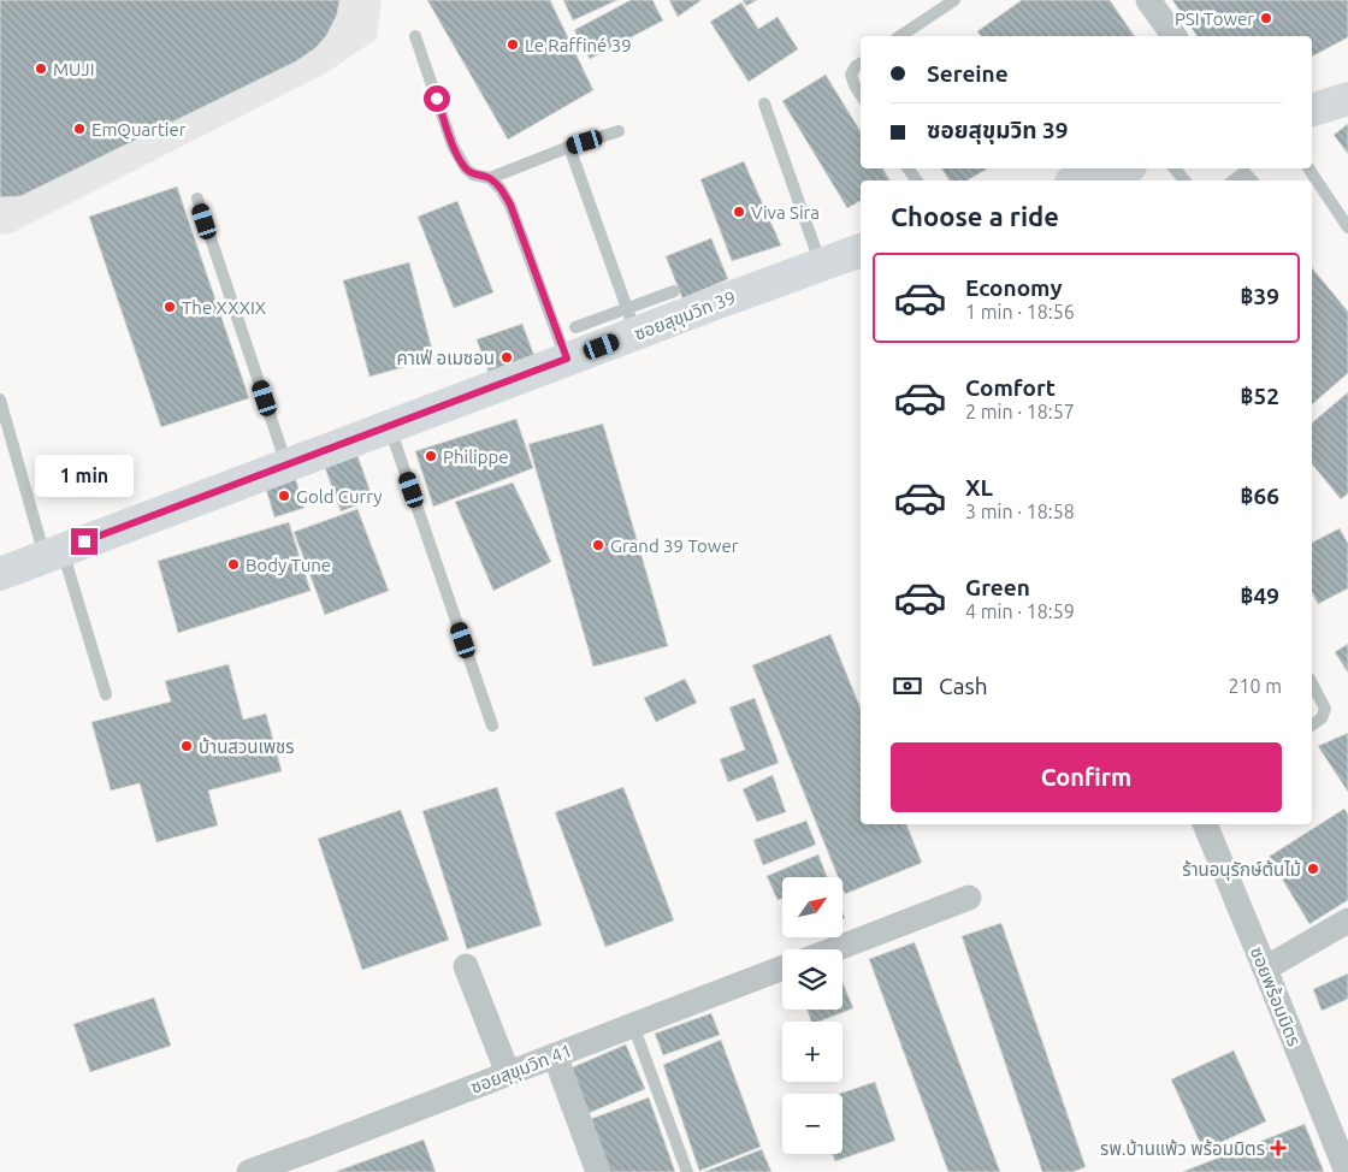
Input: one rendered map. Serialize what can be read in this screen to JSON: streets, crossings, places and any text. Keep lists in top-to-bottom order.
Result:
{
  "streets": {
    "street": ["ซอยสุขุมวิท 39", "ซอยพร้อมมิตร", "ซอยสุขุมวิท 41"]
  },
  "places": {
    "other": [
      "PSI Tower",
      "Le Raffiné 39",
      "MUJI",
      "EmQuartier",
      "Viva Sira",
      "The XXXIX",
      "คาเฟ่ อเมซอน",
      "Philippe",
      "Gold Curry",
      "Grand 39 Tower",
      "Body Tune",
      "บ้านสวนเพชร",
      "ร้านอนุรักษ์ต้นไม้"
    ],
    "health": ["รพ.บ้านแพ้ว พร้อมมิตร"]
  },
  "north": "top right",
  "page": {
    "banner": ["Sereine", "ซอยสุขุมวิท 39"],
    "heading": "Choose a ride",
    "list": [
      {
        "name": "Economy",
        "note": "1 min · 18:56",
        "value": "฿39"
      },
      {
        "name": "Comfort",
        "note": "2 min · 18:57",
        "value": "฿52"
      },
      {
        "name": "XL",
        "note": "3 min · 18:58",
        "value": "฿66"
      },
      {
        "name": "Green",
        "note": "4 min · 18:59",
        "value": "฿49"
      }
    ],
    "bubble": "1 min",
    "pay": ["Cash", "210 m"],
    "buttons": "Confirm",
    "map_buttons": ["+", "−"]
  }
}
